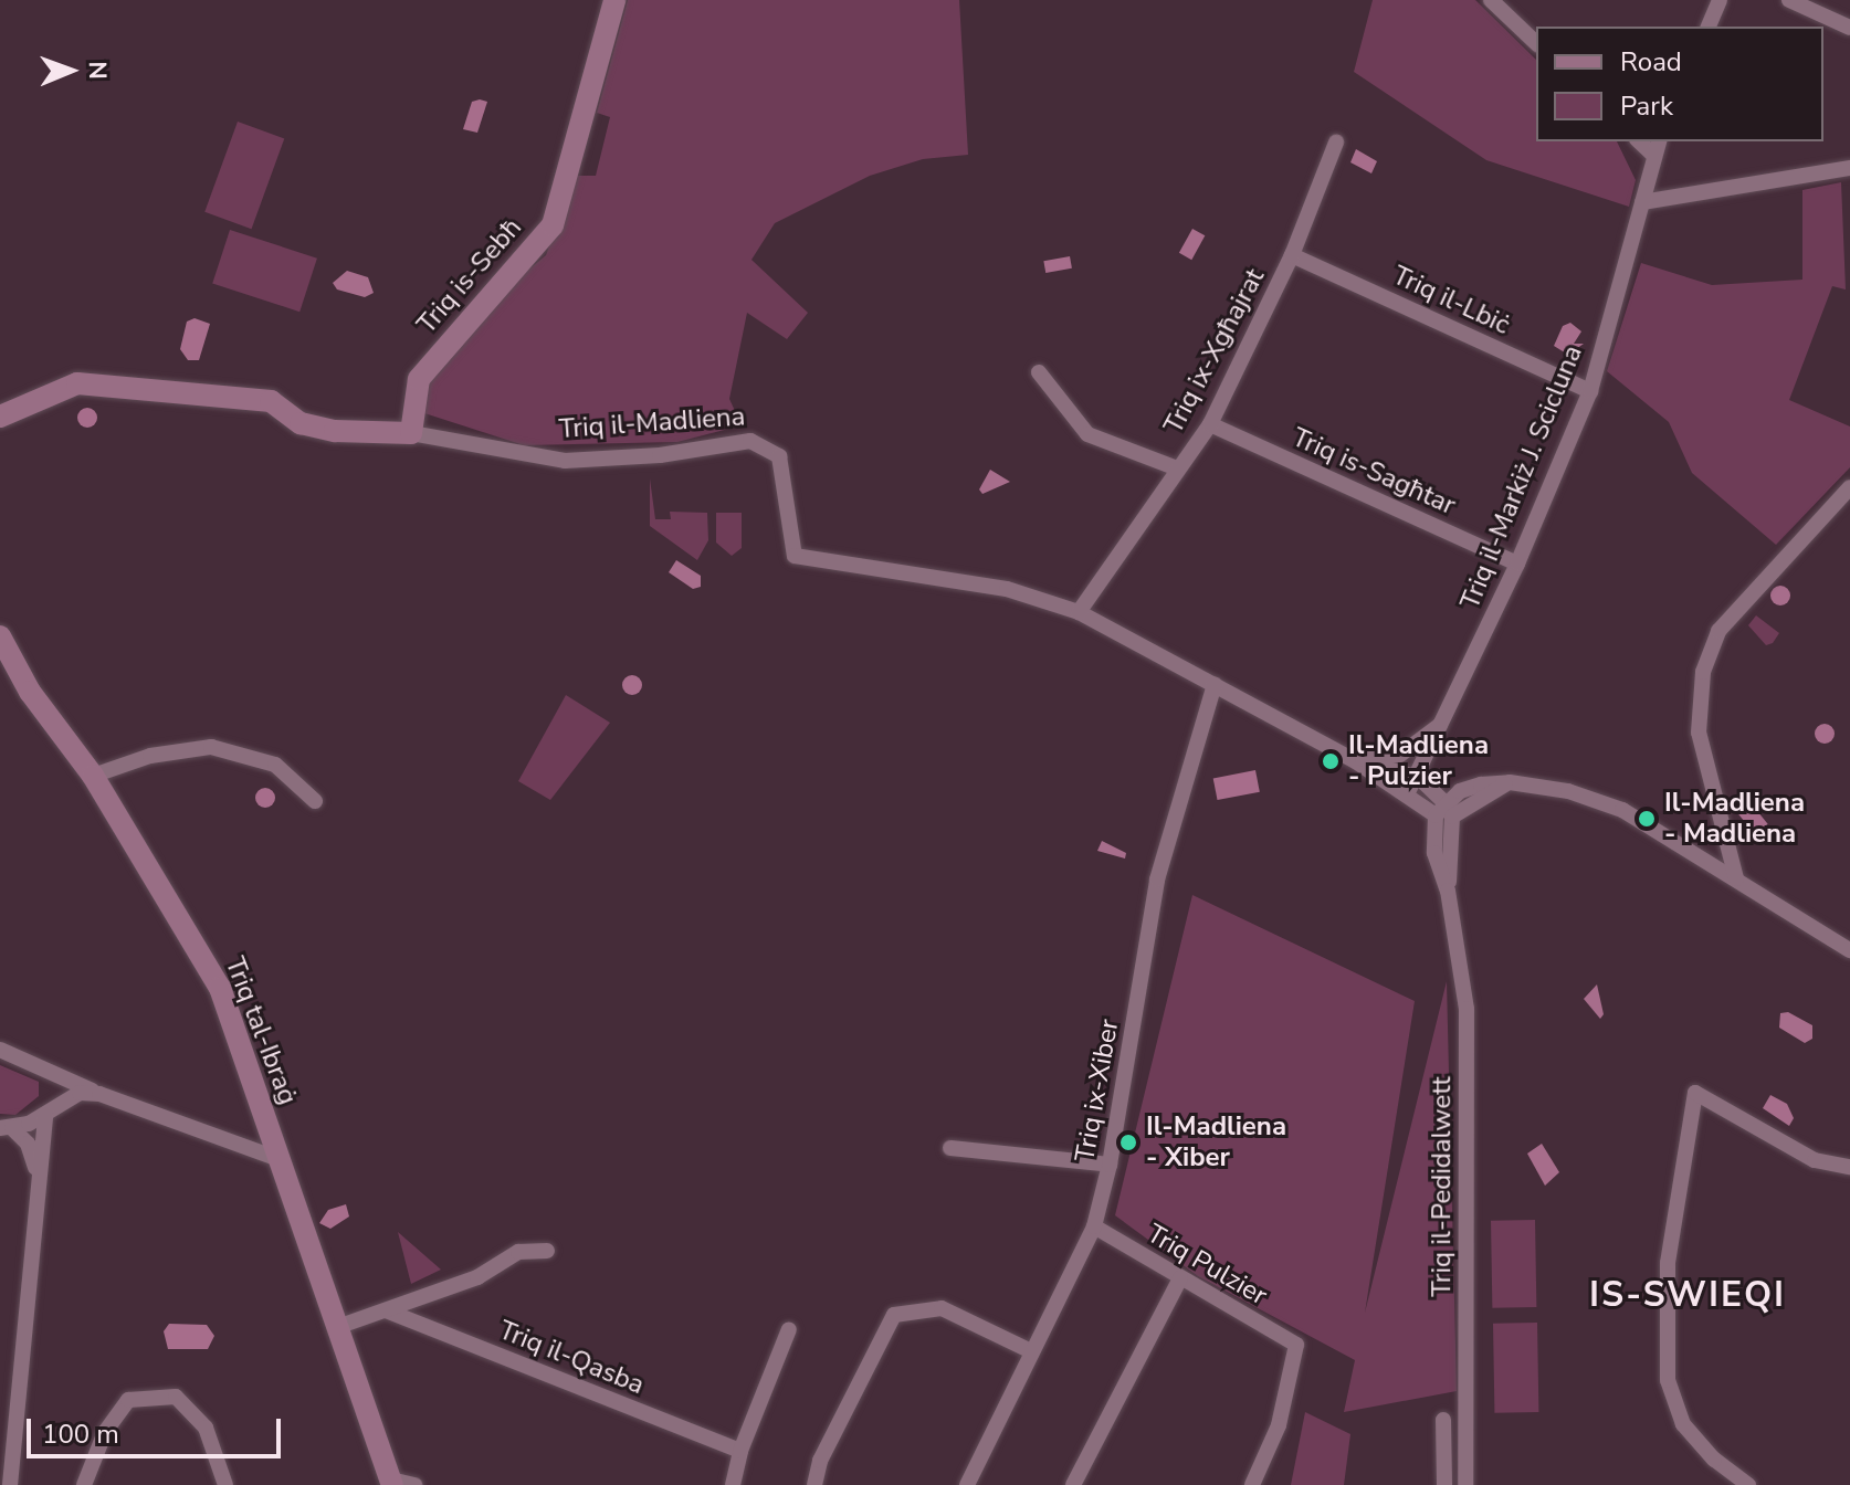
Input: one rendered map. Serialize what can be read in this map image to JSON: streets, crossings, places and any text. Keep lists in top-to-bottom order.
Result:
{
  "streets": {
    "main road": ["Triq is-Sebħ", "Triq il-Madliena", "Triq tal-Ibraġ"],
    "street": [
      "Triq il-Lbiċ",
      "Triq ix-Xgħajrat",
      "Triq is-Sagħtar",
      "Triq il-Markiż J. Scicluna",
      "Triq ix-Xiber",
      "Triq il-Pedidalwett",
      "Triq Pulzier",
      "Triq il-Qasba"
    ]
  },
  "crossings": [
    ["Triq is-Sebħ", "Triq il-Madliena"],
    ["Triq il-Lbiċ", "Triq ix-Xgħajrat"],
    ["Triq il-Lbiċ", "Triq il-Markiż J. Scicluna"],
    ["Triq ix-Xgħajrat", "Triq il-Madliena"],
    ["Triq ix-Xgħajrat", "Triq is-Sagħtar"],
    ["Triq il-Madliena", "Triq il-Markiż J. Scicluna"],
    ["Triq il-Madliena", "Triq ix-Xiber"],
    ["Triq il-Madliena", "Triq il-Pedidalwett"],
    ["Triq is-Sagħtar", "Triq il-Markiż J. Scicluna"],
    ["Triq ix-Xiber", "Triq Pulzier"]
  ],
  "districts": ["IS-SWIEQI"],
  "places": ["Il-Madliena - Pulzier", "Il-Madliena - Madliena", "Il-Madliena - Xiber"],
  "legend": ["Road", "Park"],
  "scale_bar": "100 m",
  "north": "right"
}
